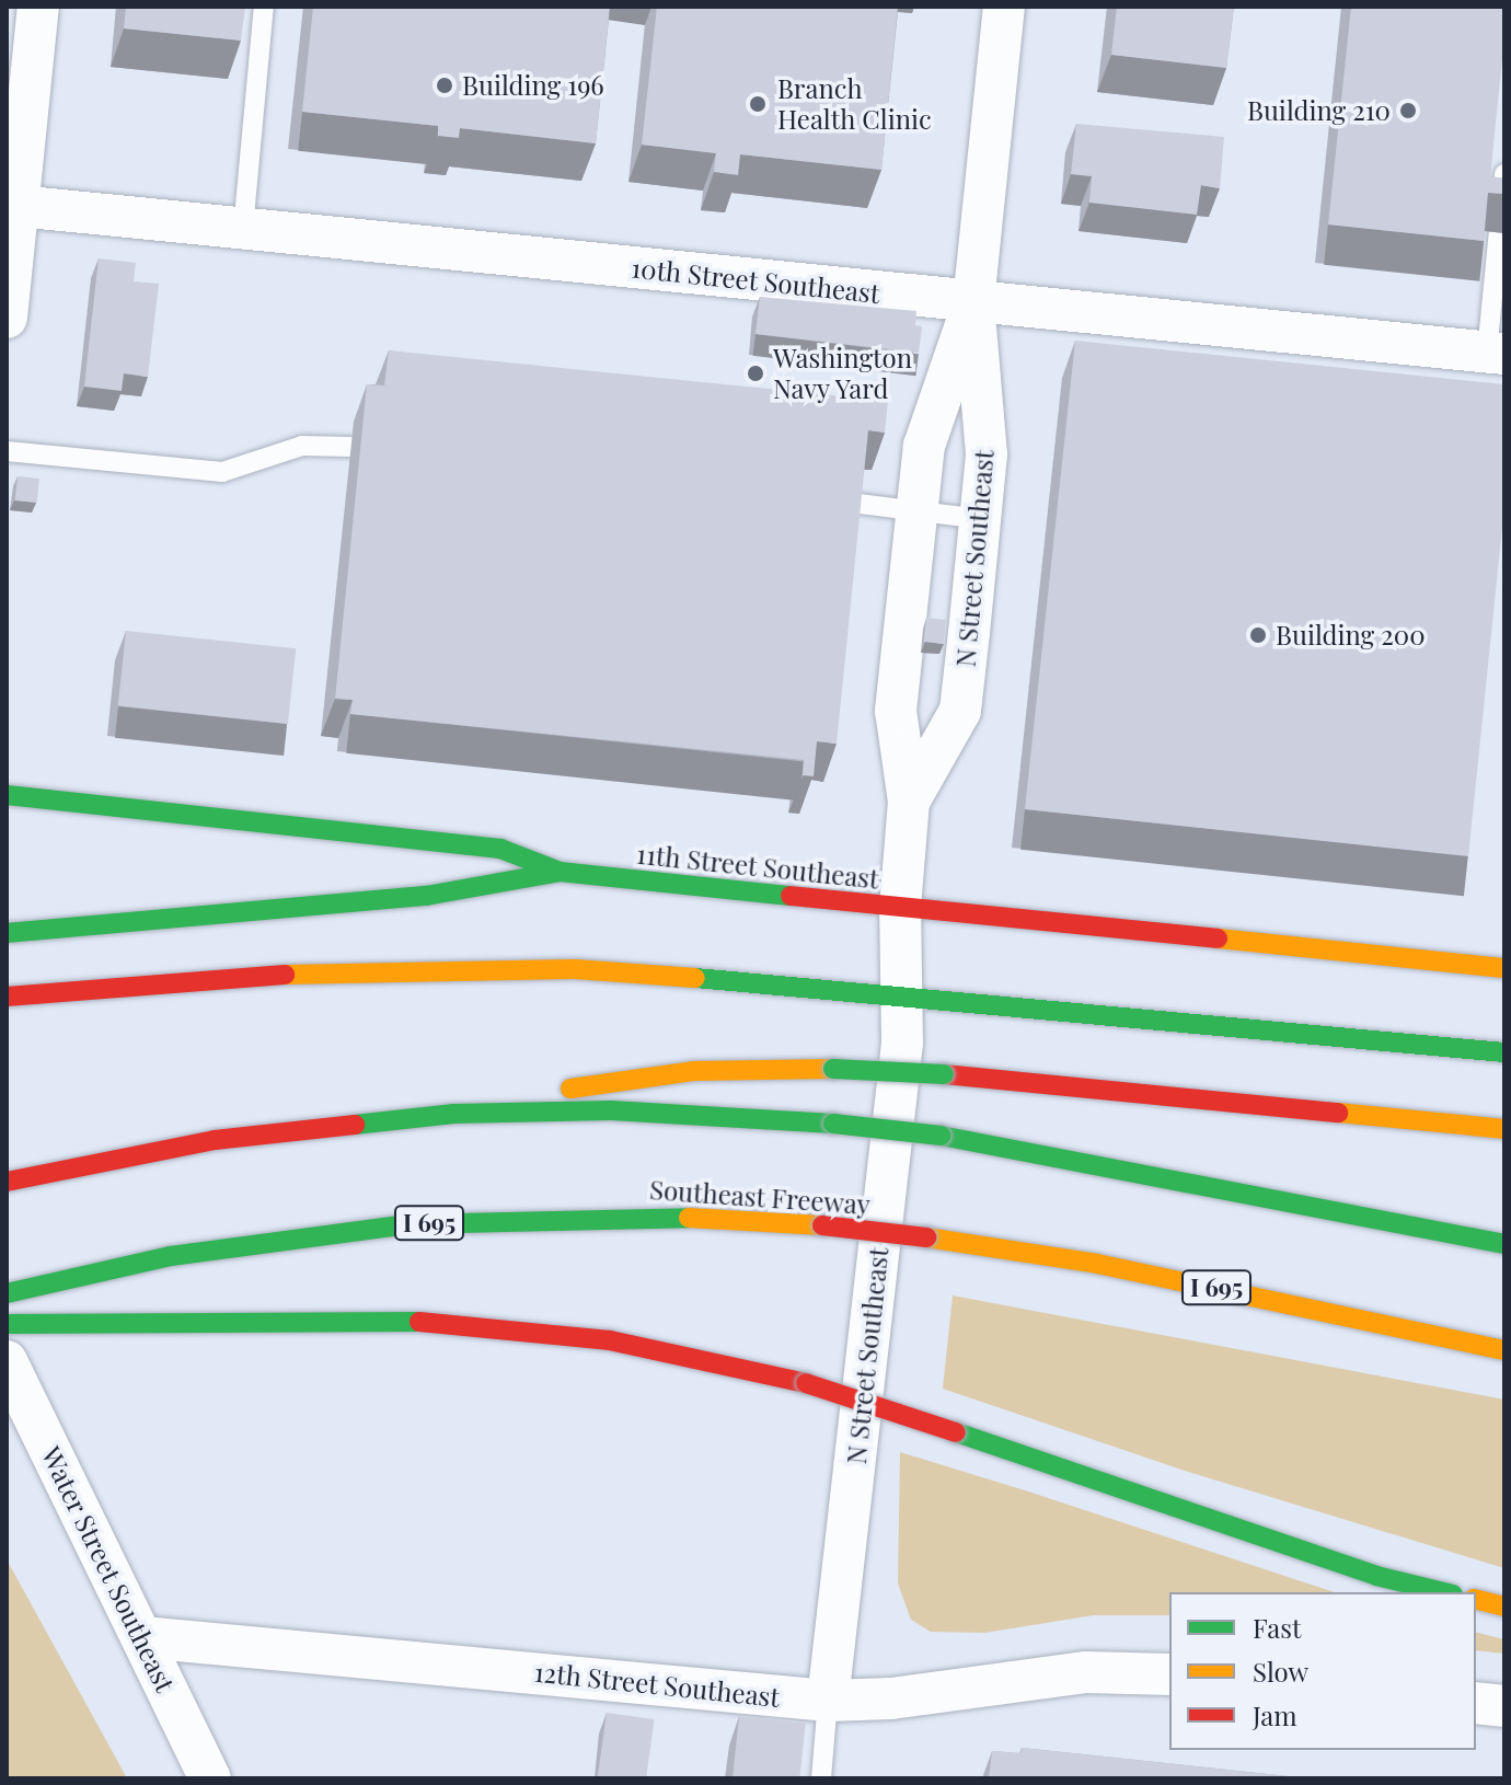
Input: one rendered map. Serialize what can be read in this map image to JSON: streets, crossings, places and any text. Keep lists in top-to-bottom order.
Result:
{
  "streets": {
    "main road": ["11th Street Southeast", "Southeast Freeway", "I 695"],
    "street": [
      "10th Street Southeast",
      "N Street Southeast",
      "Water Street Southeast",
      "12th Street Southeast"
    ]
  },
  "crossings": [
    ["10th Street Southeast", "N Street Southeast"],
    ["N Street Southeast", "11th Street Southeast"],
    ["N Street Southeast", "12th Street Southeast"],
    ["Water Street Southeast", "12th Street Southeast"]
  ],
  "places": [
    "Building 196",
    "Branch Health Clinic",
    "Building 210",
    "Washington Navy Yard",
    "Building 200"
  ],
  "legend": ["Fast", "Slow", "Jam"]
}
